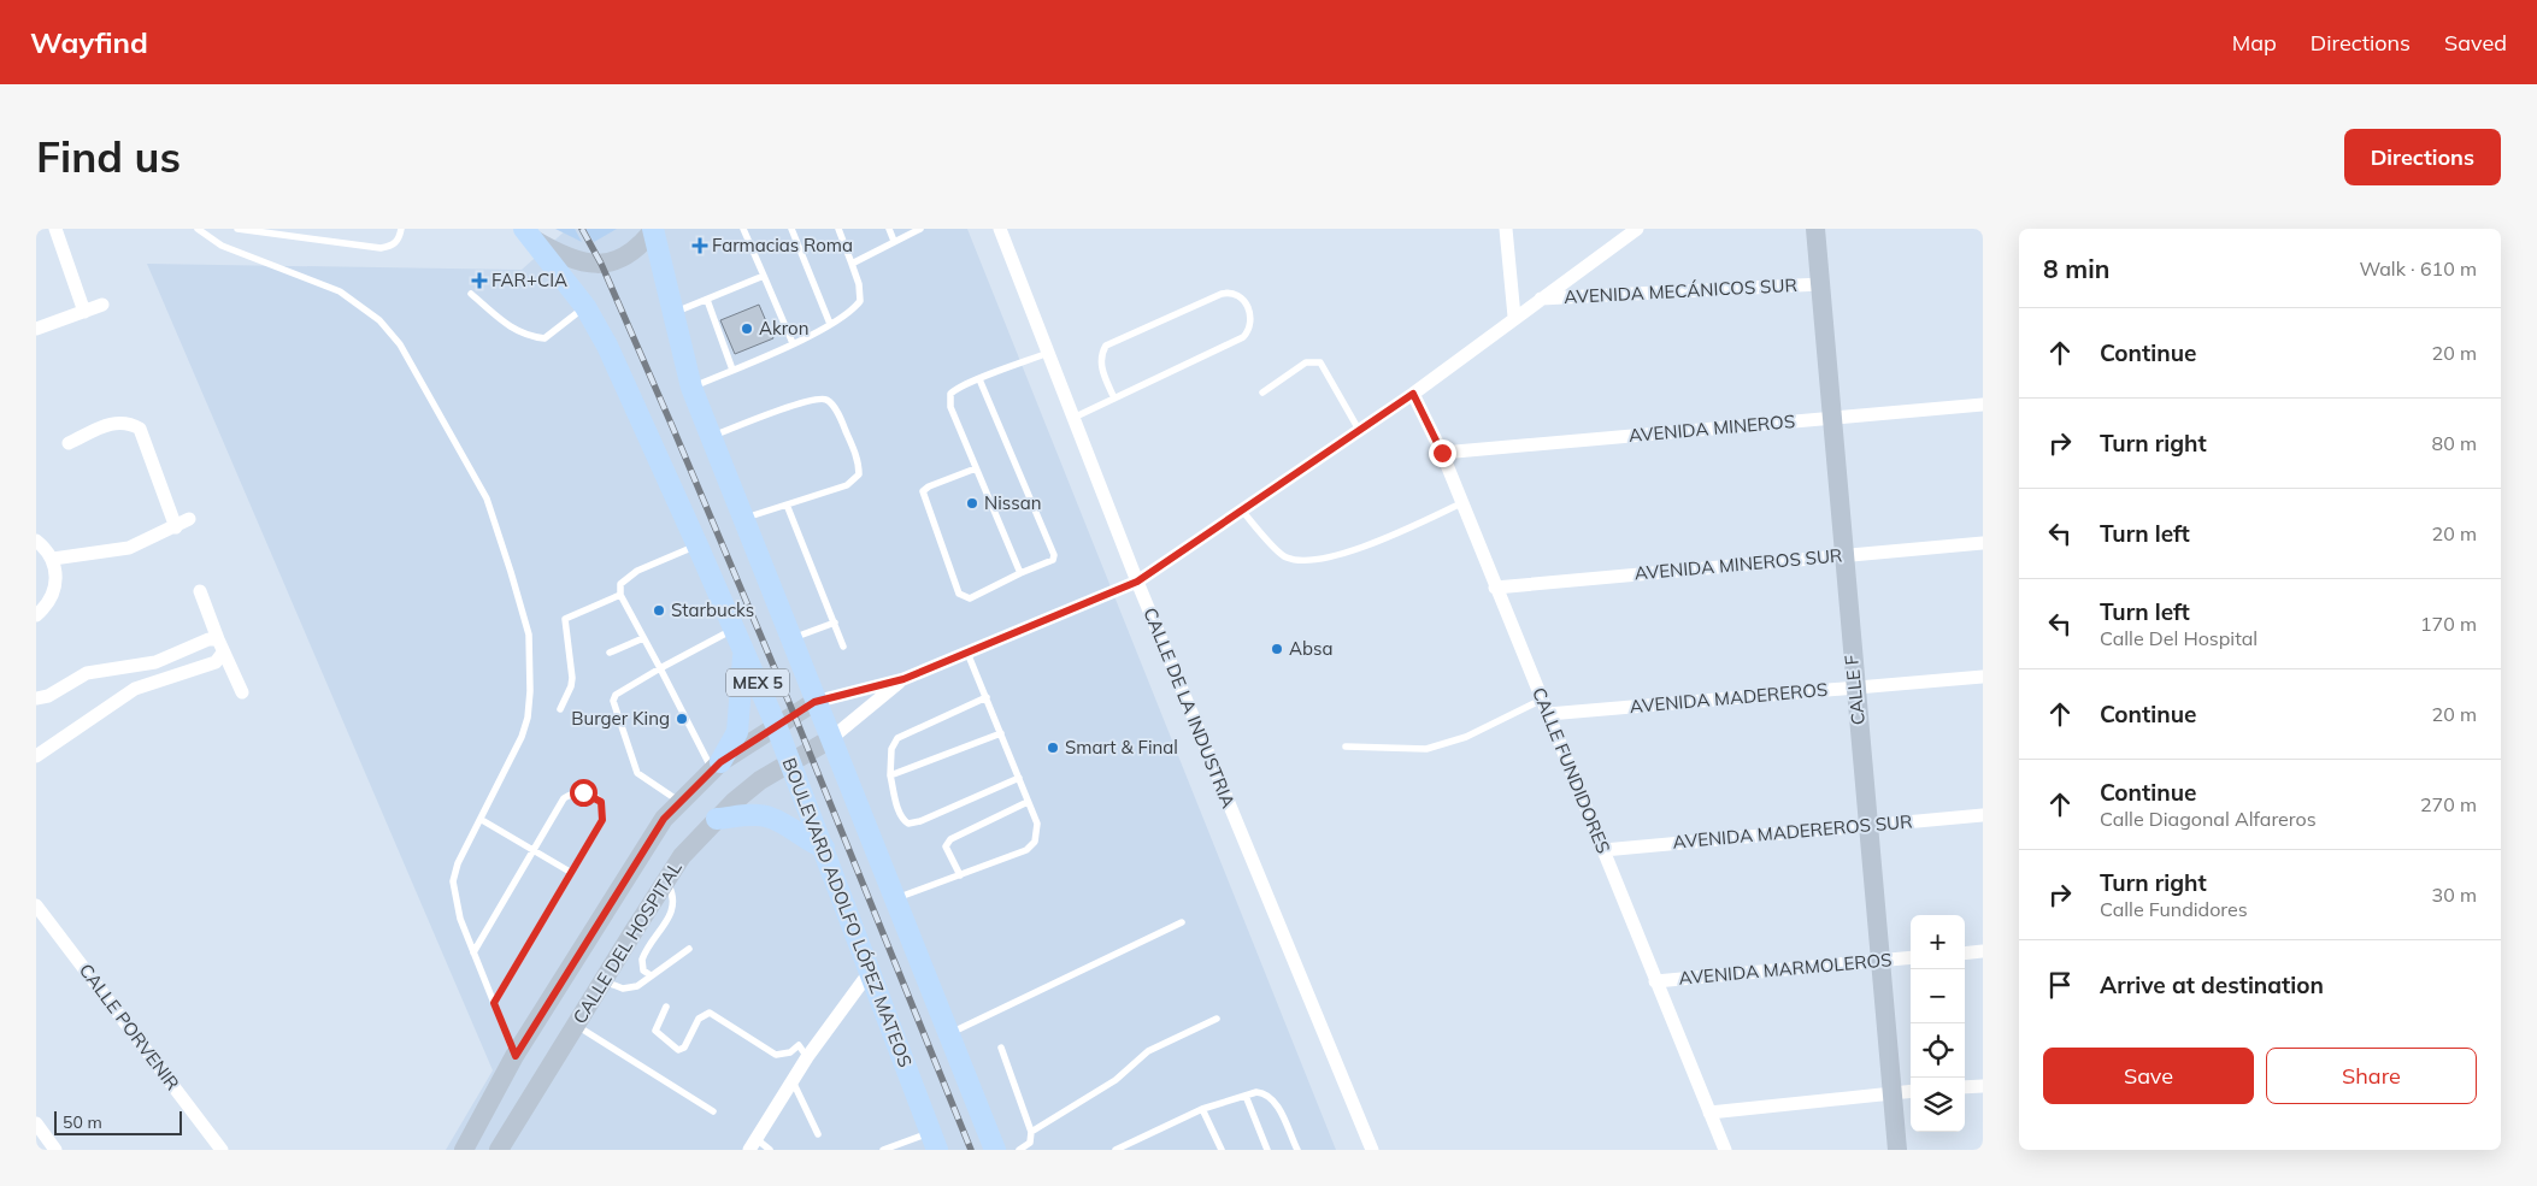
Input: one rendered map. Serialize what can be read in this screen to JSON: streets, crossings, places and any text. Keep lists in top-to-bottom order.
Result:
{
  "streets": {
    "main road": ["MEX 5", "BOULEVARD ADOLFO LÓPEZ MATEOS"],
    "street": [
      "AVENIDA MECÁNICOS SUR",
      "AVENIDA MINEROS",
      "AVENIDA MINEROS SUR",
      "CALLE F",
      "AVENIDA MADEREROS",
      "CALLE DE LA INDUSTRIA",
      "CALLE FUNDIDORES",
      "AVENIDA MADEREROS SUR",
      "CALLE DEL HOSPITAL",
      "AVENIDA MARMOLEROS",
      "CALLE PORVENIR"
    ]
  },
  "crossings": [
    ["AVENIDA MECÁNICOS SUR", "CALLE F"],
    ["AVENIDA MINEROS", "CALLE F"],
    ["AVENIDA MINEROS", "CALLE FUNDIDORES"],
    ["AVENIDA MINEROS SUR", "CALLE F"],
    ["AVENIDA MINEROS SUR", "CALLE FUNDIDORES"],
    ["MEX 5", "CALLE DEL HOSPITAL"],
    ["CALLE F", "AVENIDA MADEREROS"],
    ["CALLE F", "AVENIDA MADEREROS SUR"],
    ["CALLE F", "AVENIDA MARMOLEROS"],
    ["AVENIDA MADEREROS", "CALLE FUNDIDORES"],
    ["CALLE FUNDIDORES", "AVENIDA MADEREROS SUR"],
    ["CALLE FUNDIDORES", "AVENIDA MARMOLEROS"],
    ["BOULEVARD ADOLFO LÓPEZ MATEOS", "CALLE DEL HOSPITAL"]
  ],
  "places": {
    "health": ["Farmacias Roma", "FAR+CIA"],
    "other": [
      "Akron",
      "Nissan",
      "Starbucks",
      "Absa",
      "Burger King",
      "Smart & Final"
    ]
  },
  "scale_bar": "50 m",
  "page": {
    "header": "Wayfind",
    "nav": ["Map", "Directions", "Saved"],
    "buttons": [
      "Directions",
      ["Save", "Share"]
    ],
    "title": "Find us",
    "heading": ["8 min", "Walk · 610 m"],
    "list": [
      ["Continue", "20 m"],
      ["Turn right", "80 m"],
      ["Turn left", "20 m"],
      ["Turn left", "Calle Del Hospital", "170 m"],
      ["Continue", "20 m"],
      ["Continue", "Calle Diagonal Alfareros", "270 m"],
      ["Turn right", "Calle Fundidores", "30 m"],
      "Arrive at destination"
    ],
    "map_buttons": ["+", "−"],
    "scale": "50 m"
  }
}
